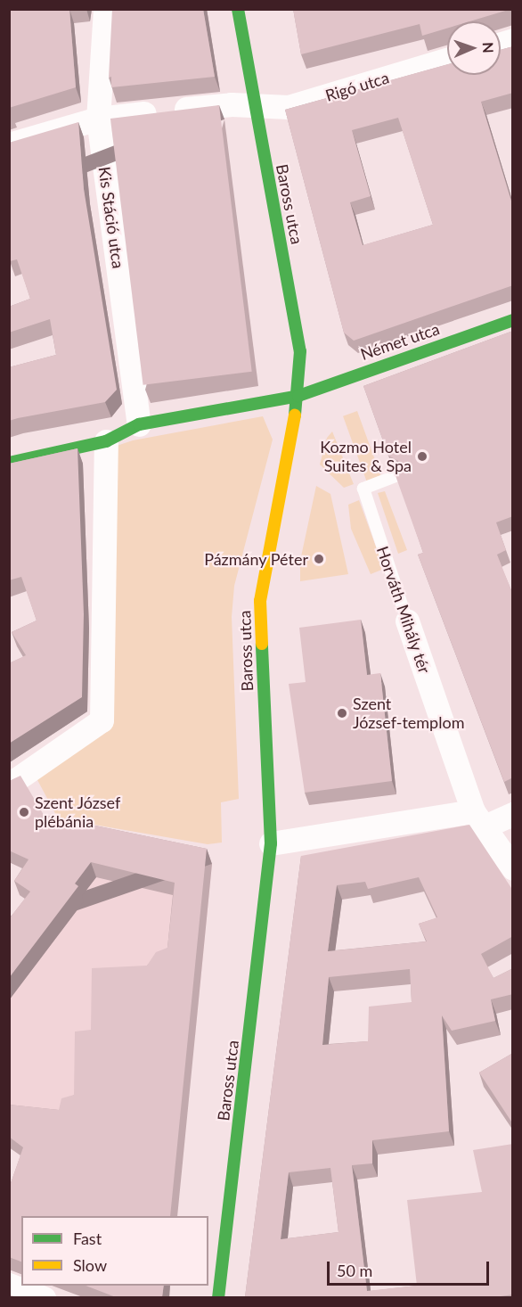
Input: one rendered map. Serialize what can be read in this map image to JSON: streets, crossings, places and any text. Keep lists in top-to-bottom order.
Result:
{
  "streets": {
    "street": [
      "Rigó utca",
      "Baross utca",
      "Kis Stáció utca",
      "Német utca",
      "Horváth Mihály tér"
    ]
  },
  "crossings": [
    ["Rigó utca", "Baross utca"],
    ["Rigó utca", "Kis Stáció utca"],
    ["Baross utca", "Német utca"]
  ],
  "places": [
    "Kozmo Hotel Suites & Spa",
    "Pázmány Péter",
    "Szent József-templom",
    "Szent József plébánia"
  ],
  "legend": ["Fast", "Slow"],
  "scale_bar": "50 m",
  "north": "right"
}
